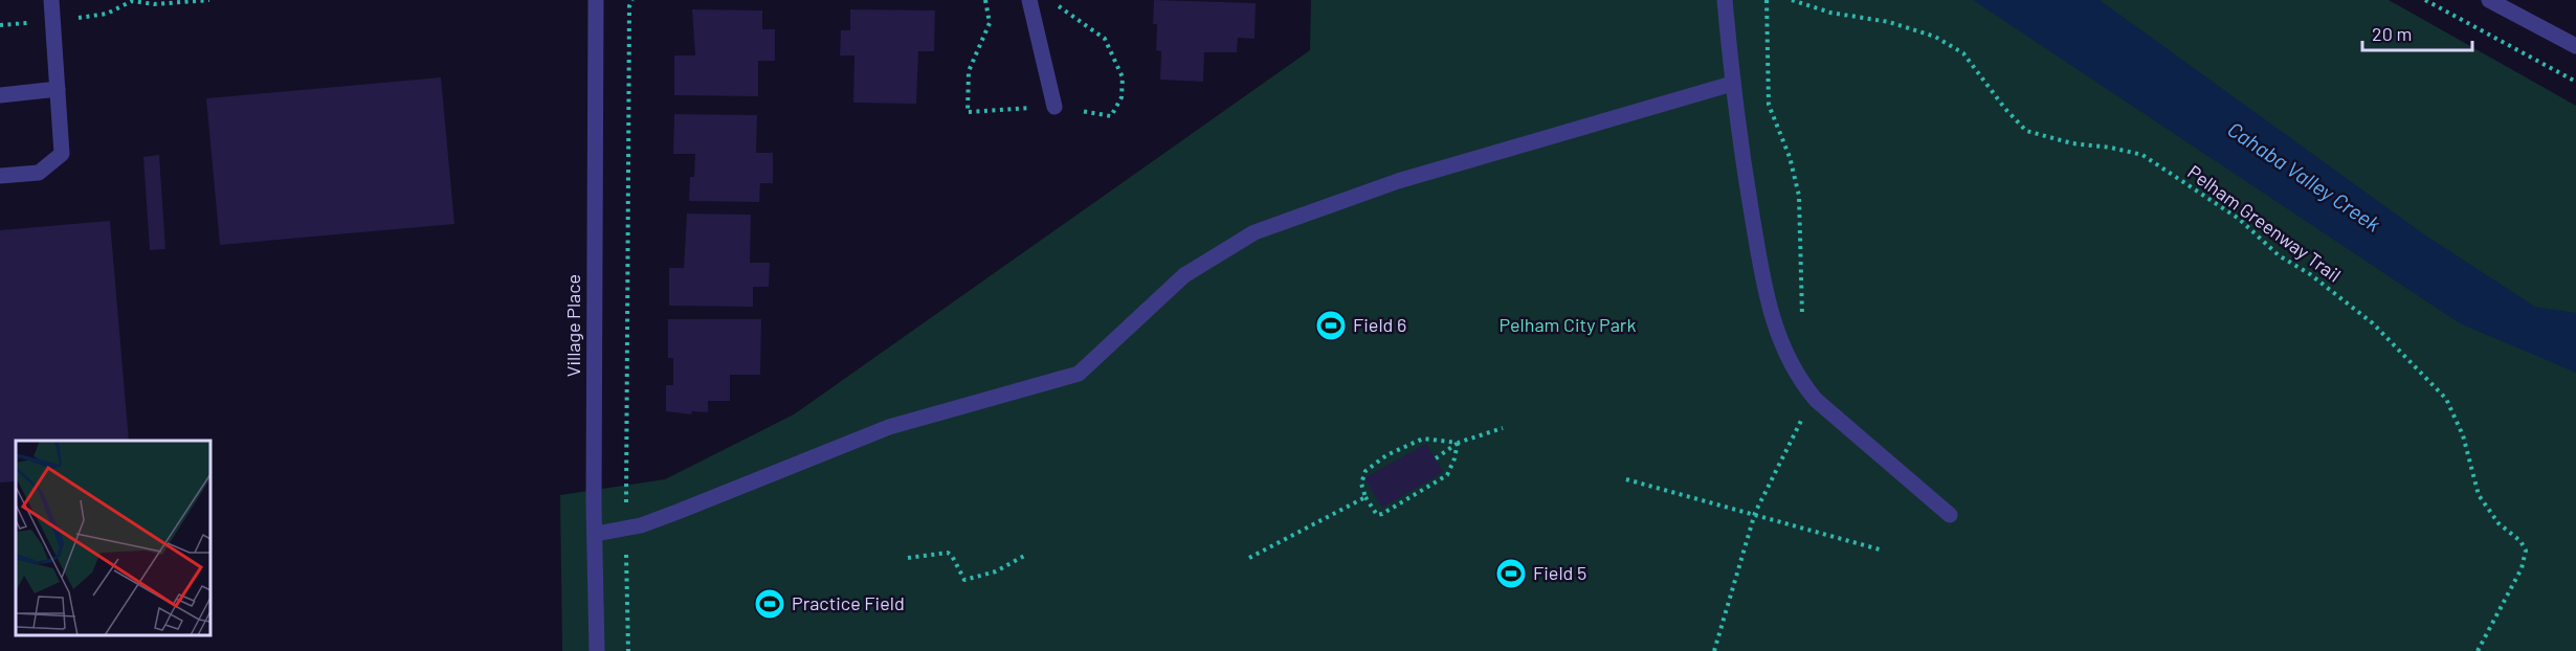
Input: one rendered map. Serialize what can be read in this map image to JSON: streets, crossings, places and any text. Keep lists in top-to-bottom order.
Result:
{
  "streets": {
    "street": ["Village Place"],
    "path": ["Pelham Greenway Trail"]
  },
  "water": ["Cahaba Valley Creek"],
  "parks": ["Pelham City Park"],
  "places": {
    "sports": ["Field 6", "Field 5", "Practice Field"]
  },
  "scale_bar": "20 m"
}
